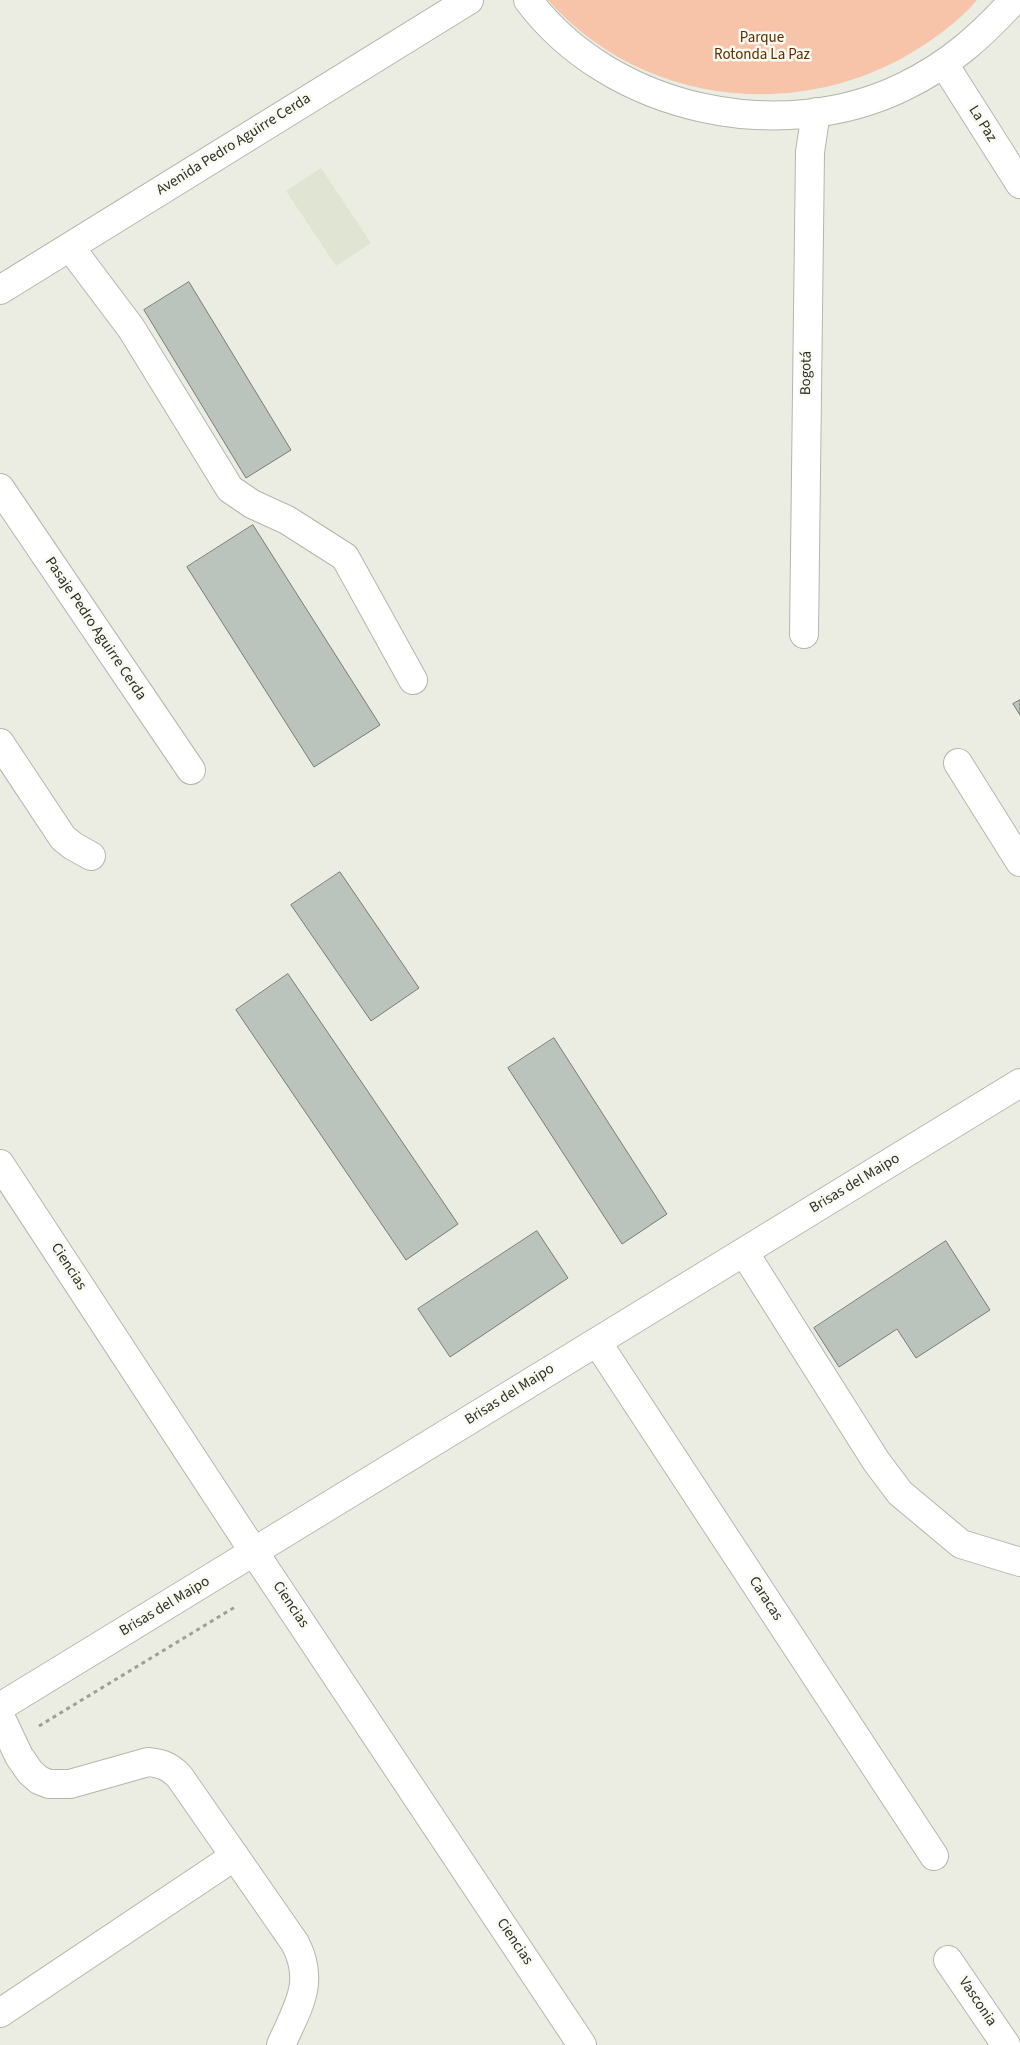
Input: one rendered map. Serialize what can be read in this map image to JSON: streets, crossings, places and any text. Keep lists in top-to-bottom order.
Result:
{
  "streets": {
    "street": [
      "La Paz",
      "Avenida Pedro Aguirre Cerda",
      "Bogotá",
      "Pasaje Pedro Aguirre Cerda",
      "Brisas del Maipo",
      "Ciencias",
      "Caracas",
      "Vasconia"
    ]
  },
  "crossings": [
    ["Brisas del Maipo", "Ciencias"],
    ["Brisas del Maipo", "Caracas"]
  ],
  "parks": ["Parque Rotonda La Paz"]
}
